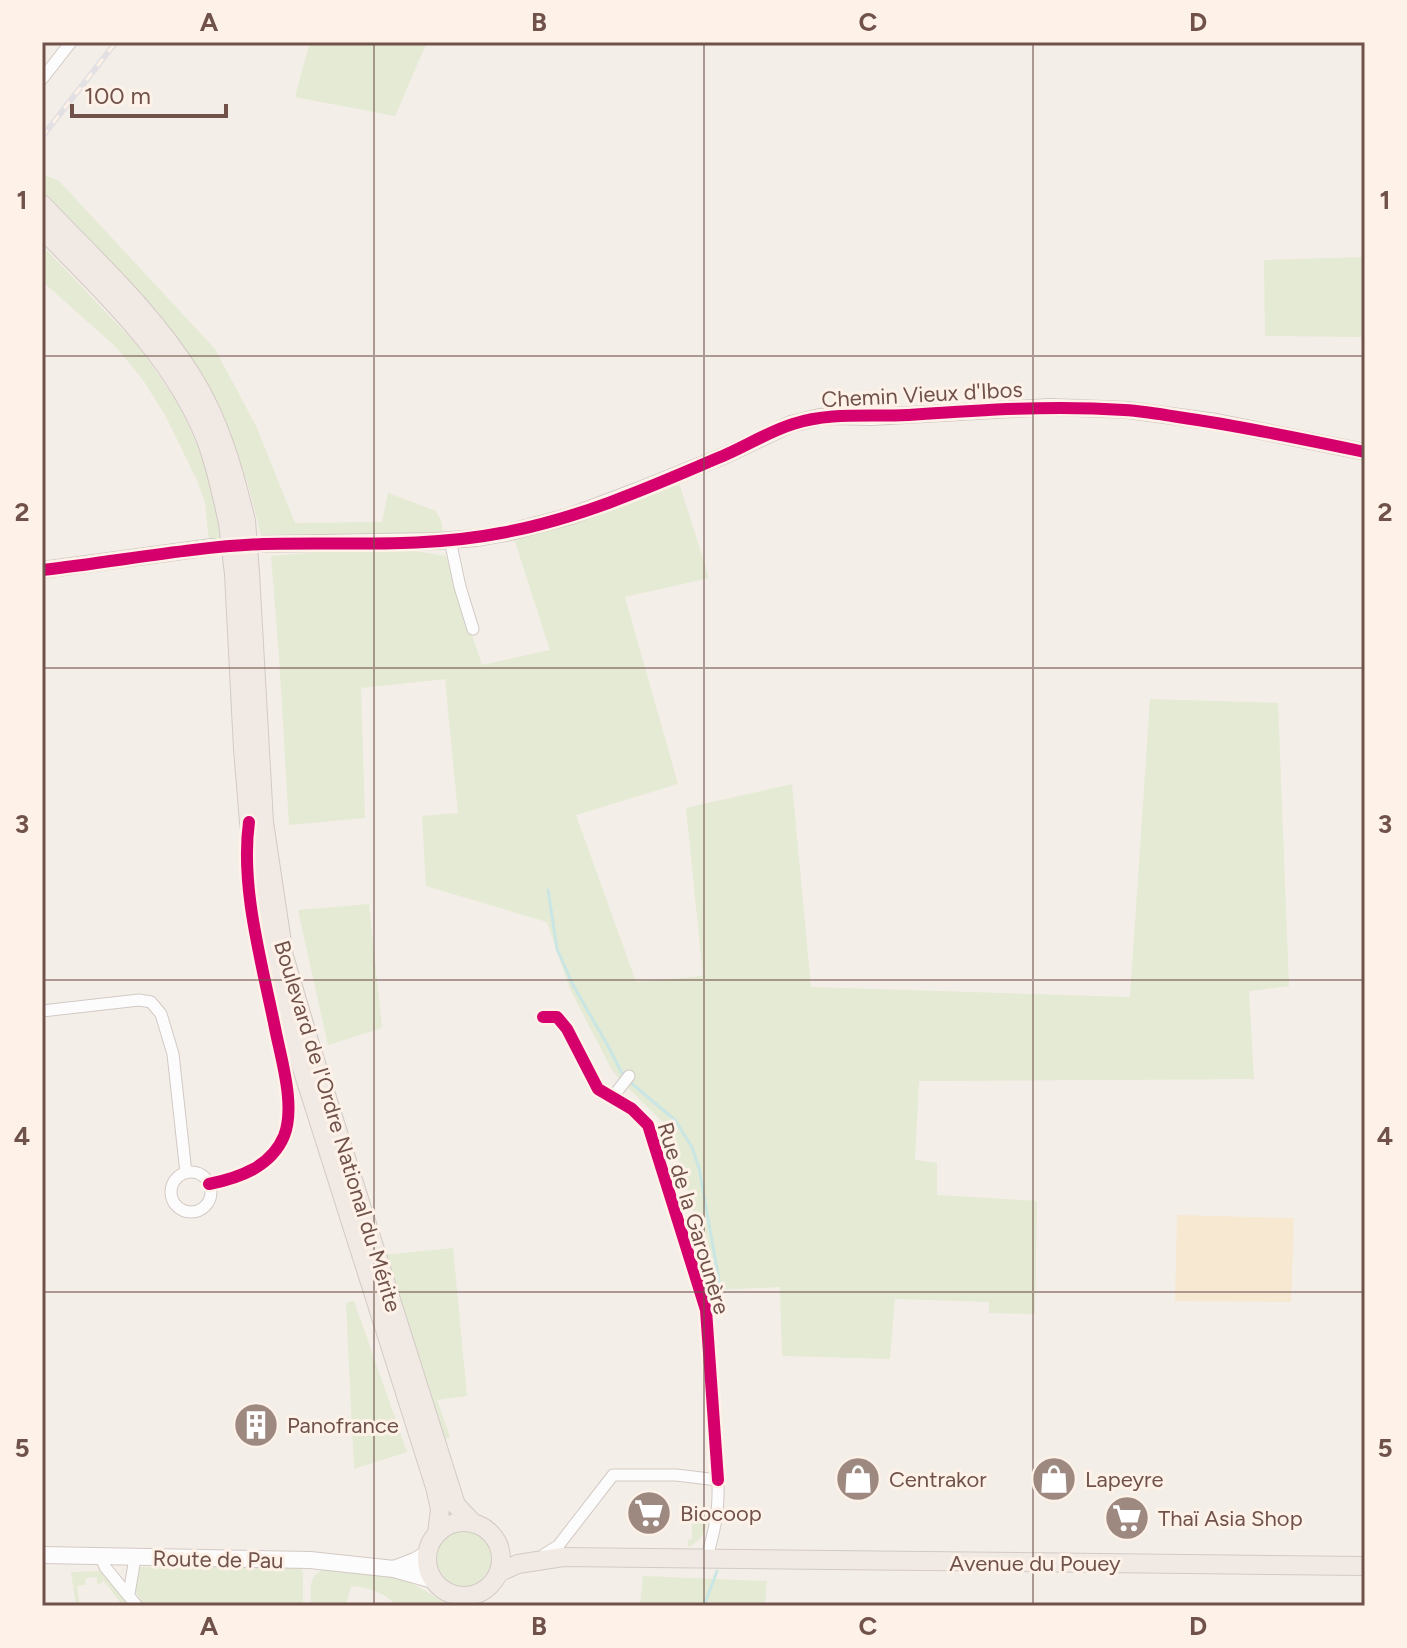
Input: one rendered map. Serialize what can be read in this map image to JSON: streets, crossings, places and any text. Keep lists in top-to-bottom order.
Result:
{
  "streets": {
    "main road": ["Boulevard de l'Ordre National du Mérite", "Route de Pau", "Avenue du Pouey"],
    "street": ["Chemin Vieux d'Ibos", "Rue de la Garounère"]
  },
  "crossings": [
    ["Boulevard de l'Ordre National du Mérite", "Route de Pau"],
    ["Rue de la Garounère", "Route de Pau"],
    ["Rue de la Garounère", "Avenue du Pouey"],
    ["Route de Pau", "Avenue du Pouey"]
  ],
  "places": {
    "building": ["Panofrance"],
    "shop": ["Centrakor", "Lapeyre"],
    "supermarket": ["Biocoop", "Thaï Asia Shop"]
  },
  "scale_bar": "100 m",
  "grid": {
    "columns": [
      "A",
      "B",
      "C",
      "D"
    ],
    "rows": [
      "1",
      "2",
      "3",
      "4",
      "5"
    ]
  }
}
